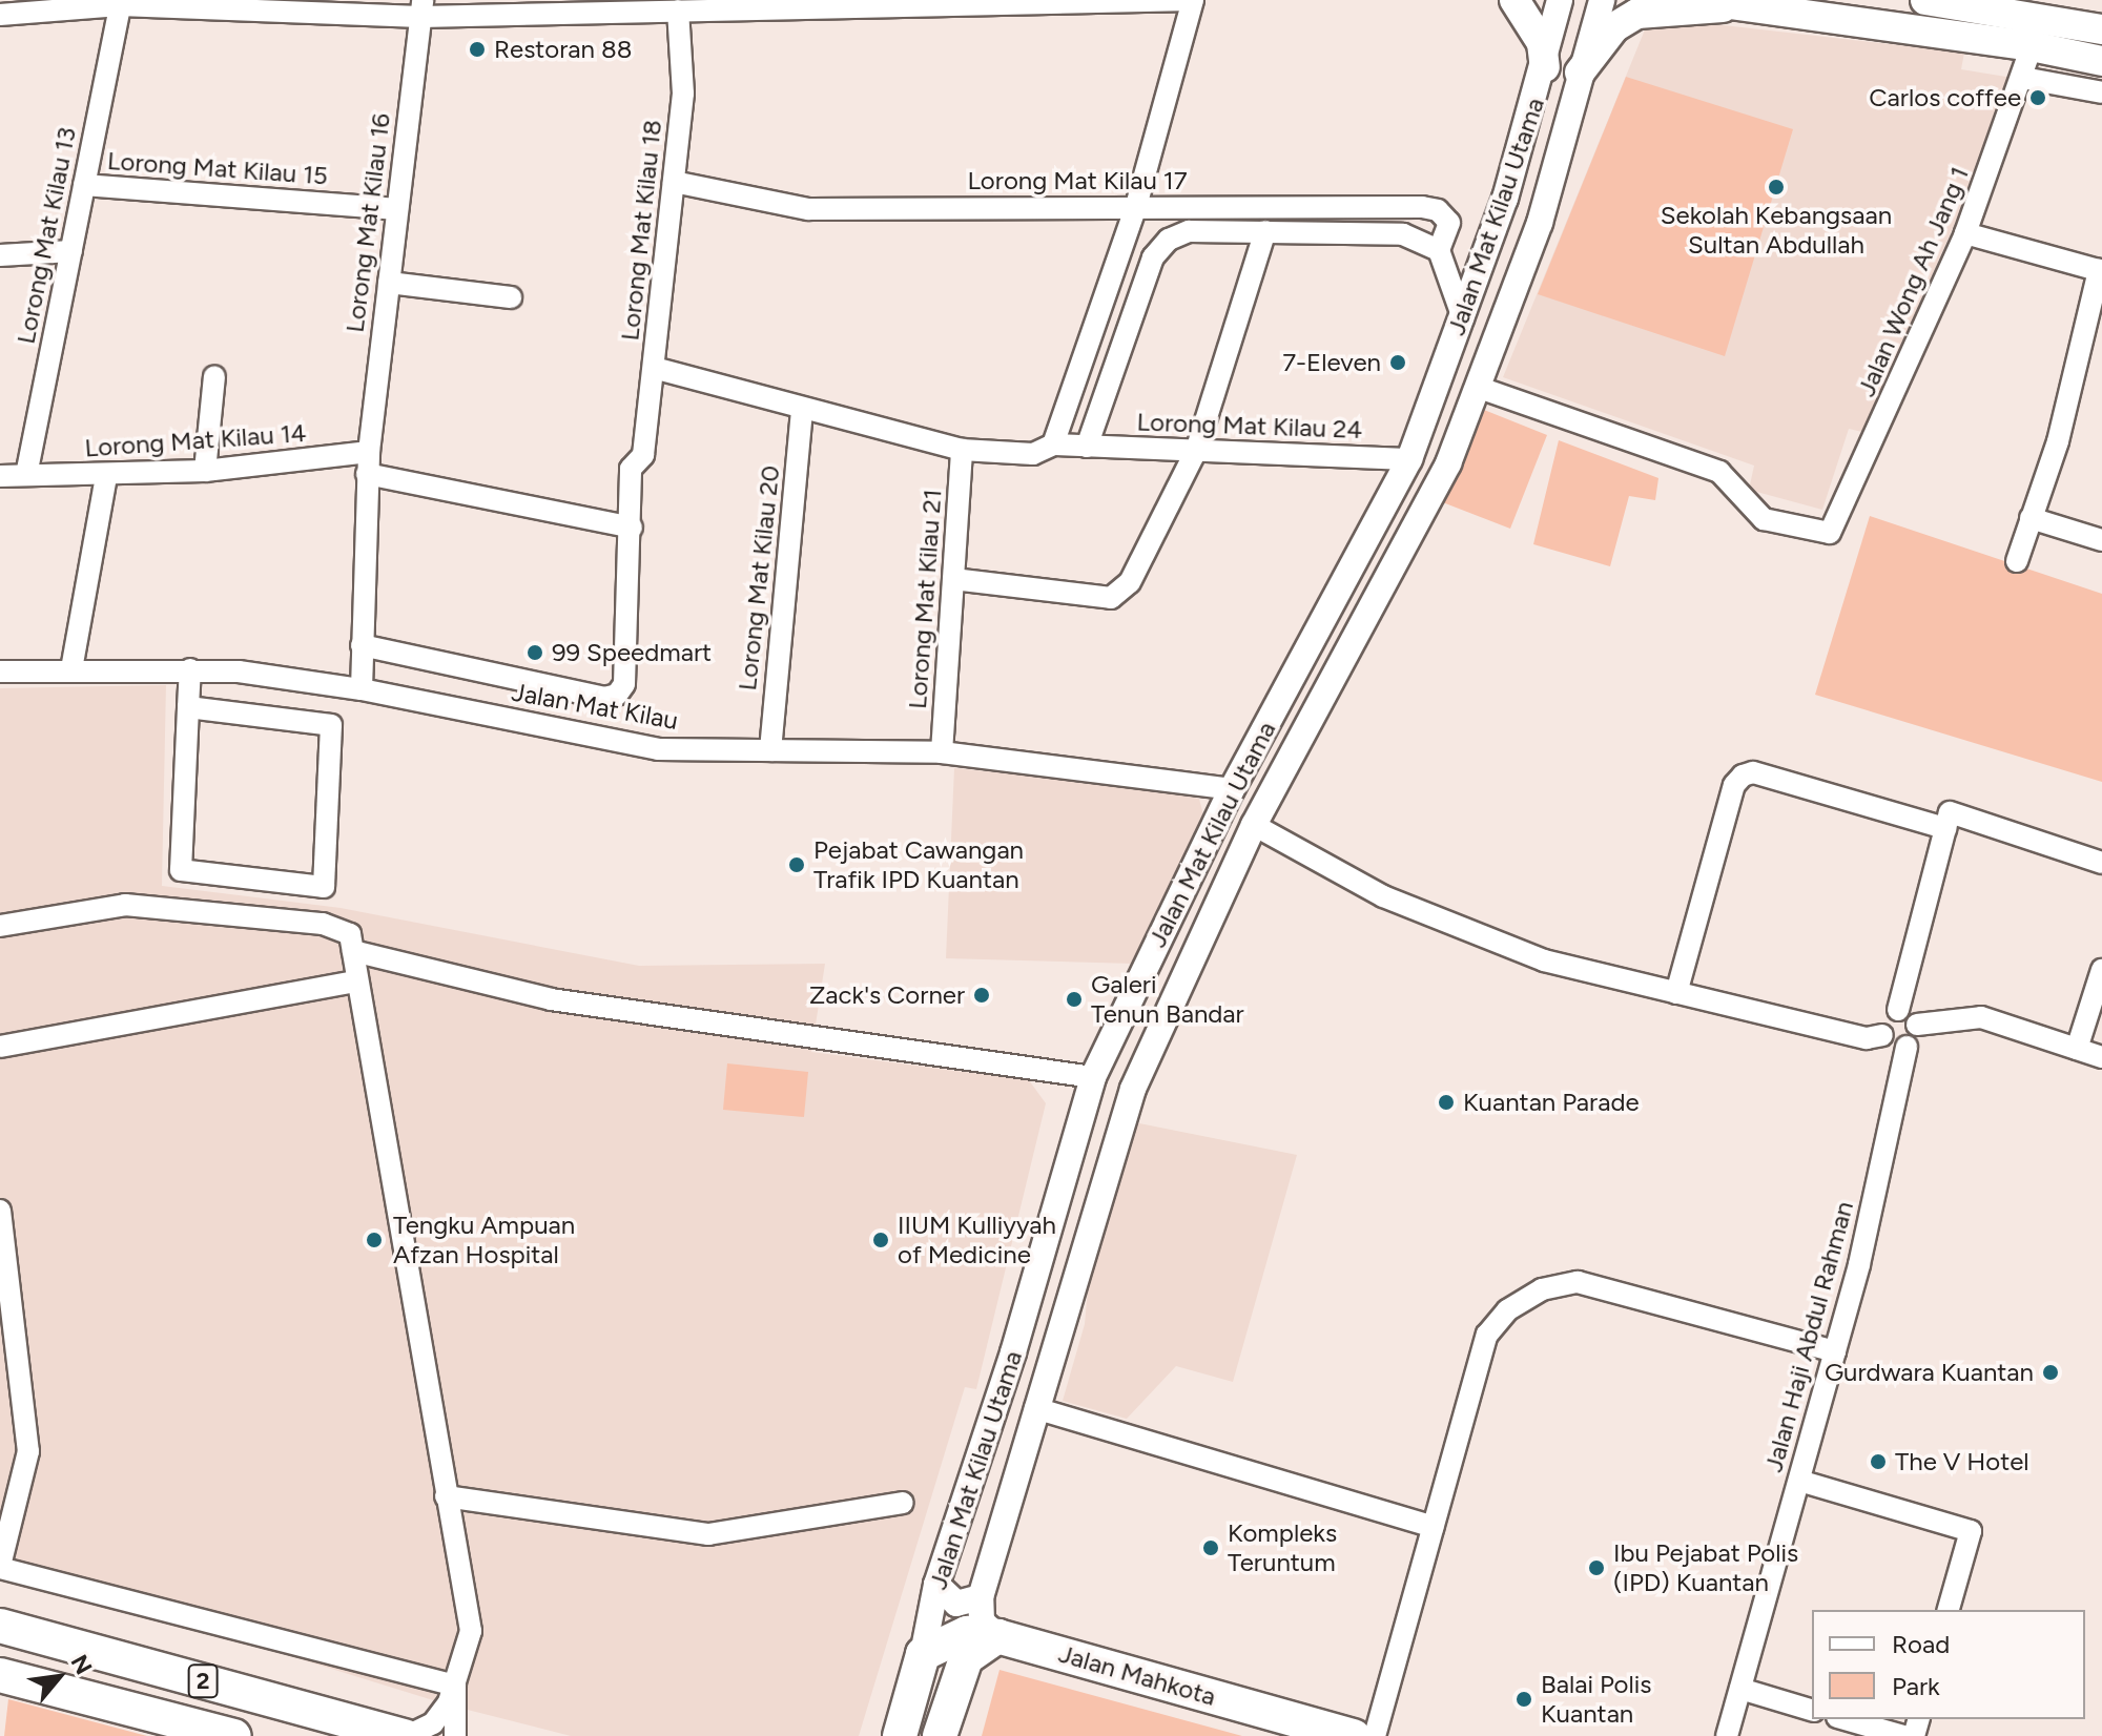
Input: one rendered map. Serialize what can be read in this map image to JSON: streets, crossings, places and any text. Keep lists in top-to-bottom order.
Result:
{
  "streets": {
    "highway": ["Jalan Mat Kilau Utama", "Jalan Mahkota", "2"],
    "street": [
      "Lorong Mat Kilau 15",
      "Lorong Mat Kilau 17",
      "Lorong Mat Kilau 16",
      "Lorong Mat Kilau 18",
      "Lorong Mat Kilau 13",
      "Jalan Wong Ah Jang 1",
      "Lorong Mat Kilau 24",
      "Lorong Mat Kilau 14",
      "Lorong Mat Kilau 20",
      "Lorong Mat Kilau 21",
      "Jalan Mat Kilau",
      "Jalan Haji Abdul Rahman"
    ]
  },
  "crossings": [
    ["Lorong Mat Kilau 15", "Lorong Mat Kilau 16"],
    ["Lorong Mat Kilau 15", "Lorong Mat Kilau 13"],
    ["Lorong Mat Kilau 17", "Lorong Mat Kilau 18"],
    ["Lorong Mat Kilau 17", "Lorong Mat Kilau 24"],
    ["Jalan Mat Kilau Utama", "Jalan Wong Ah Jang 1"],
    ["Jalan Mat Kilau Utama", "Lorong Mat Kilau 24"],
    ["Jalan Mat Kilau Utama", "Jalan Mat Kilau"],
    ["Jalan Mat Kilau Utama", "Jalan Mahkota"],
    ["Lorong Mat Kilau 16", "Lorong Mat Kilau 14"],
    ["Lorong Mat Kilau 16", "Jalan Mat Kilau"],
    ["Lorong Mat Kilau 18", "Jalan Mat Kilau"],
    ["Lorong Mat Kilau 13", "Lorong Mat Kilau 14"],
    ["Lorong Mat Kilau 20", "Jalan Mat Kilau"],
    ["Lorong Mat Kilau 21", "Jalan Mat Kilau"]
  ],
  "places": [
    "Restoran 88",
    "Carlos coffee",
    "Sekolah Kebangsaan Sultan Abdullah",
    "7-Eleven",
    "99 Speedmart",
    "Pejabat Cawangan Trafik IPD Kuantan",
    "Zack's Corner",
    "Galeri Tenun Bandar",
    "Kuantan Parade",
    "Tengku Ampuan Afzan Hospital",
    "IIUM Kulliyyah of Medicine",
    "Gurdwara Kuantan",
    "The V Hotel",
    "Kompleks Teruntum",
    "Ibu Pejabat Polis (IPD) Kuantan",
    "Balai Polis Kuantan"
  ],
  "legend": ["Road", "Park"],
  "north": "top right"
}
